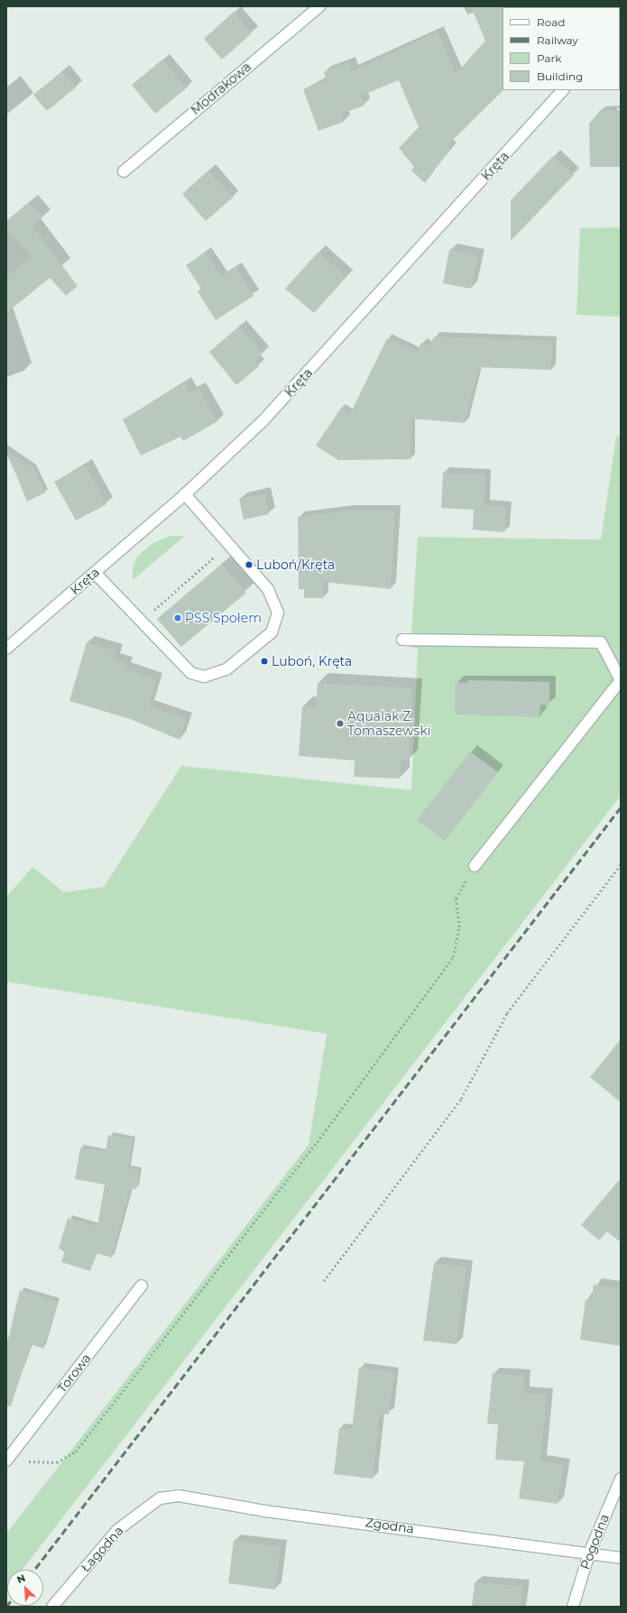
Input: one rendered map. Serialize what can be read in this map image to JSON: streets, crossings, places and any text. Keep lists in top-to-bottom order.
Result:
{
  "streets": {
    "street": [
      "Modrakowa",
      "Kręta",
      "Torowa",
      "Zgodna",
      "Pogodna",
      "Łagodna"
    ]
  },
  "crossings": [
    ["Zgodna", "Pogodna"],
    ["Zgodna", "Łagodna"]
  ],
  "places": [
    "Luboń/Kręta",
    "PSS Społem",
    "Luboń, Kręta",
    "Aqualak Z. Tomaszewski"
  ],
  "legend": [
    "Road",
    "Railway",
    "Park",
    "Building"
  ],
  "north": "top left"
}
